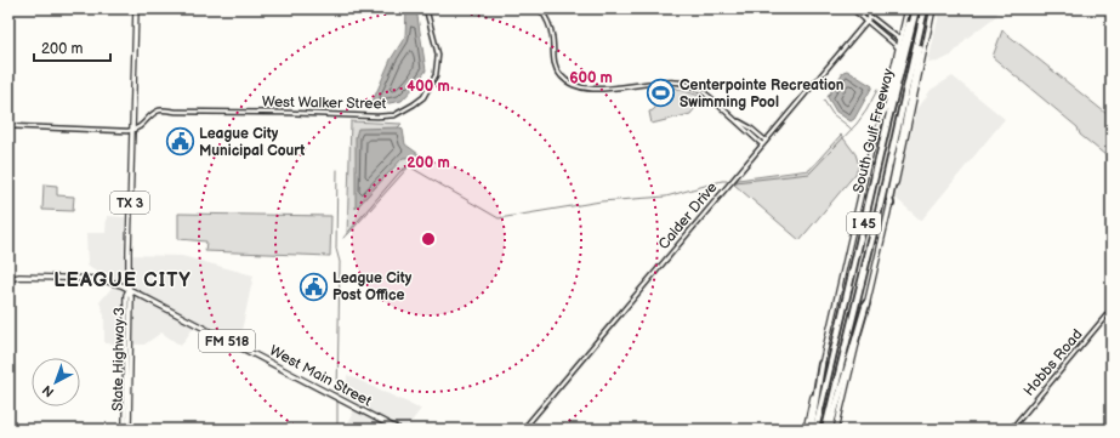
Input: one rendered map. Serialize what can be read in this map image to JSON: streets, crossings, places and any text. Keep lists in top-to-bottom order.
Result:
{
  "streets": {
    "highway": ["South Gulf Freeway", "I 45"],
    "main road": [
      "TX 3",
      "FM 518",
      "State Highway 3",
      "West Main Street"
    ],
    "street": ["West Walker Street", "Calder Drive", "Hobbs Road"]
  },
  "crossings": [
    ["West Walker Street", "State Highway 3"],
    ["FM 518", "State Highway 3"],
    ["FM 518", "West Main Street"],
    ["State Highway 3", "West Main Street"]
  ],
  "districts": ["LEAGUE CITY"],
  "places": {
    "sports": ["Centerpointe Recreation Swimming Pool"],
    "public building": ["League City Municipal Court", "League City Post Office"]
  },
  "scale_bar": "200 m",
  "north": "bottom left",
  "rings": ["600 m", "400 m", "200 m"]
}
